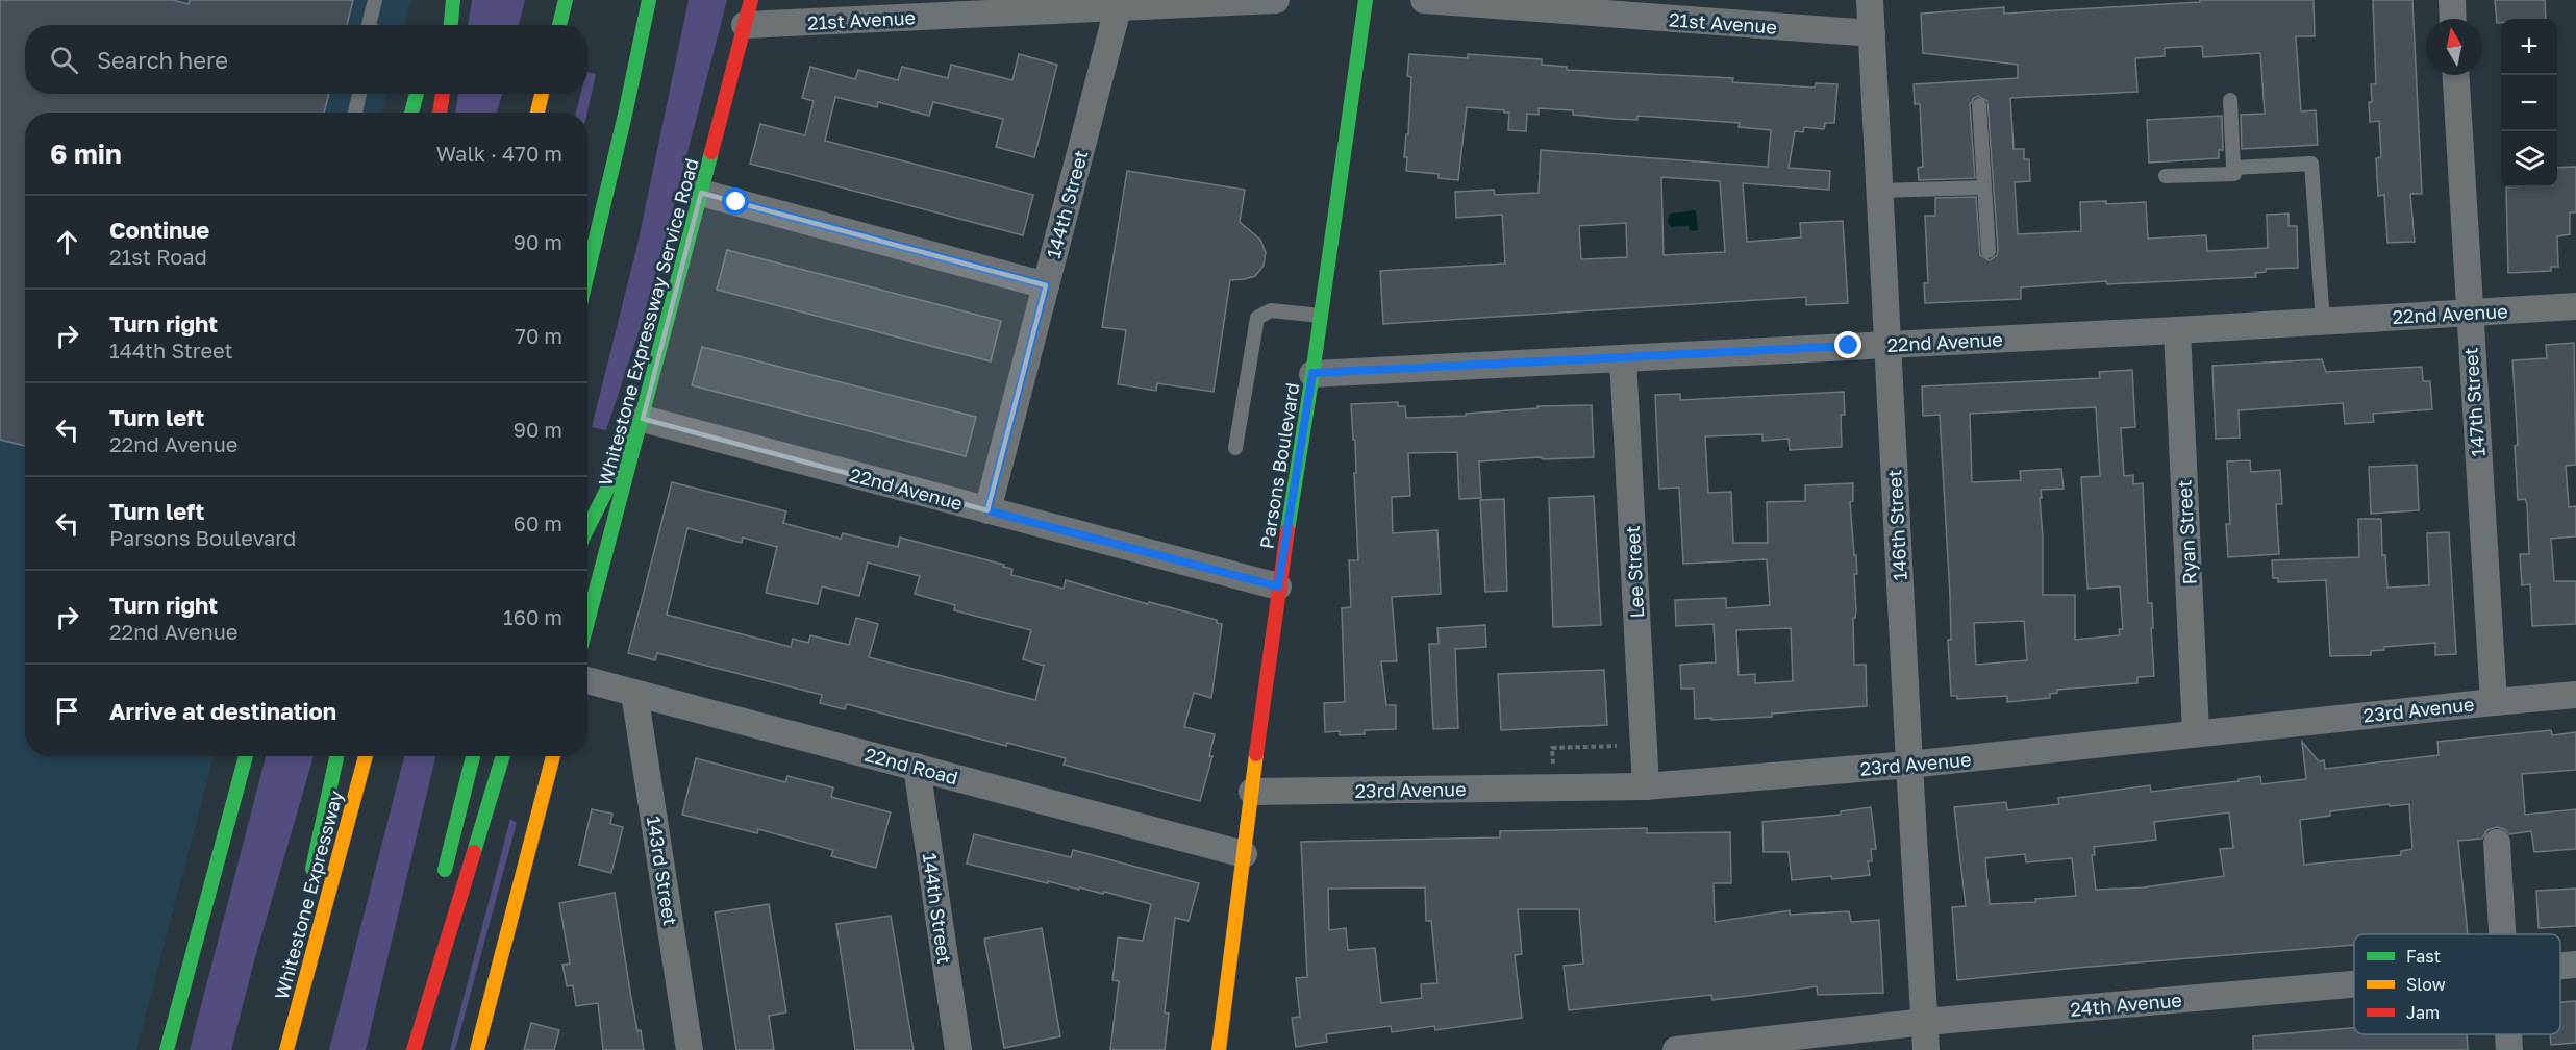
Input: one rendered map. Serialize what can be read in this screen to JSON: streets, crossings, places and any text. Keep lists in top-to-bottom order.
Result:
{
  "streets": {
    "main road": ["Whitestone Expressway Service Road", "Parsons Boulevard", "Whitestone Expressway"],
    "street": [
      "21st Avenue",
      "144th Street",
      "22nd Avenue",
      "147th Street",
      "146th Street",
      "Ryan Street",
      "Lee Street",
      "23rd Avenue",
      "22nd Road",
      "143rd Street",
      "24th Avenue"
    ]
  },
  "crossings": [
    ["21st Avenue", "144th Street"],
    ["21st Avenue", "Whitestone Expressway Service Road"],
    ["21st Avenue", "146th Street"],
    ["144th Street", "22nd Avenue"],
    ["144th Street", "22nd Road"],
    ["22nd Avenue", "Whitestone Expressway Service Road"],
    ["22nd Avenue", "147th Street"],
    ["22nd Avenue", "Parsons Boulevard"],
    ["22nd Avenue", "146th Street"],
    ["22nd Avenue", "Ryan Street"],
    ["22nd Avenue", "Lee Street"],
    ["147th Street", "23rd Avenue"],
    ["Parsons Boulevard", "23rd Avenue"],
    ["Parsons Boulevard", "22nd Road"],
    ["146th Street", "23rd Avenue"],
    ["146th Street", "24th Avenue"],
    ["Ryan Street", "23rd Avenue"],
    ["Lee Street", "23rd Avenue"],
    ["22nd Road", "143rd Street"]
  ],
  "legend": ["Fast", "Slow", "Jam"],
  "north": "top",
  "page": {
    "map_buttons": ["+", "−"],
    "search": "Search here",
    "heading": ["6 min", "Walk · 470 m"],
    "list": [
      ["Continue", "21st Road", "90 m"],
      ["Turn right", "144th Street", "70 m"],
      ["Turn left", "22nd Avenue", "90 m"],
      ["Turn left", "Parsons Boulevard", "60 m"],
      ["Turn right", "22nd Avenue", "160 m"],
      "Arrive at destination"
    ]
  }
}
